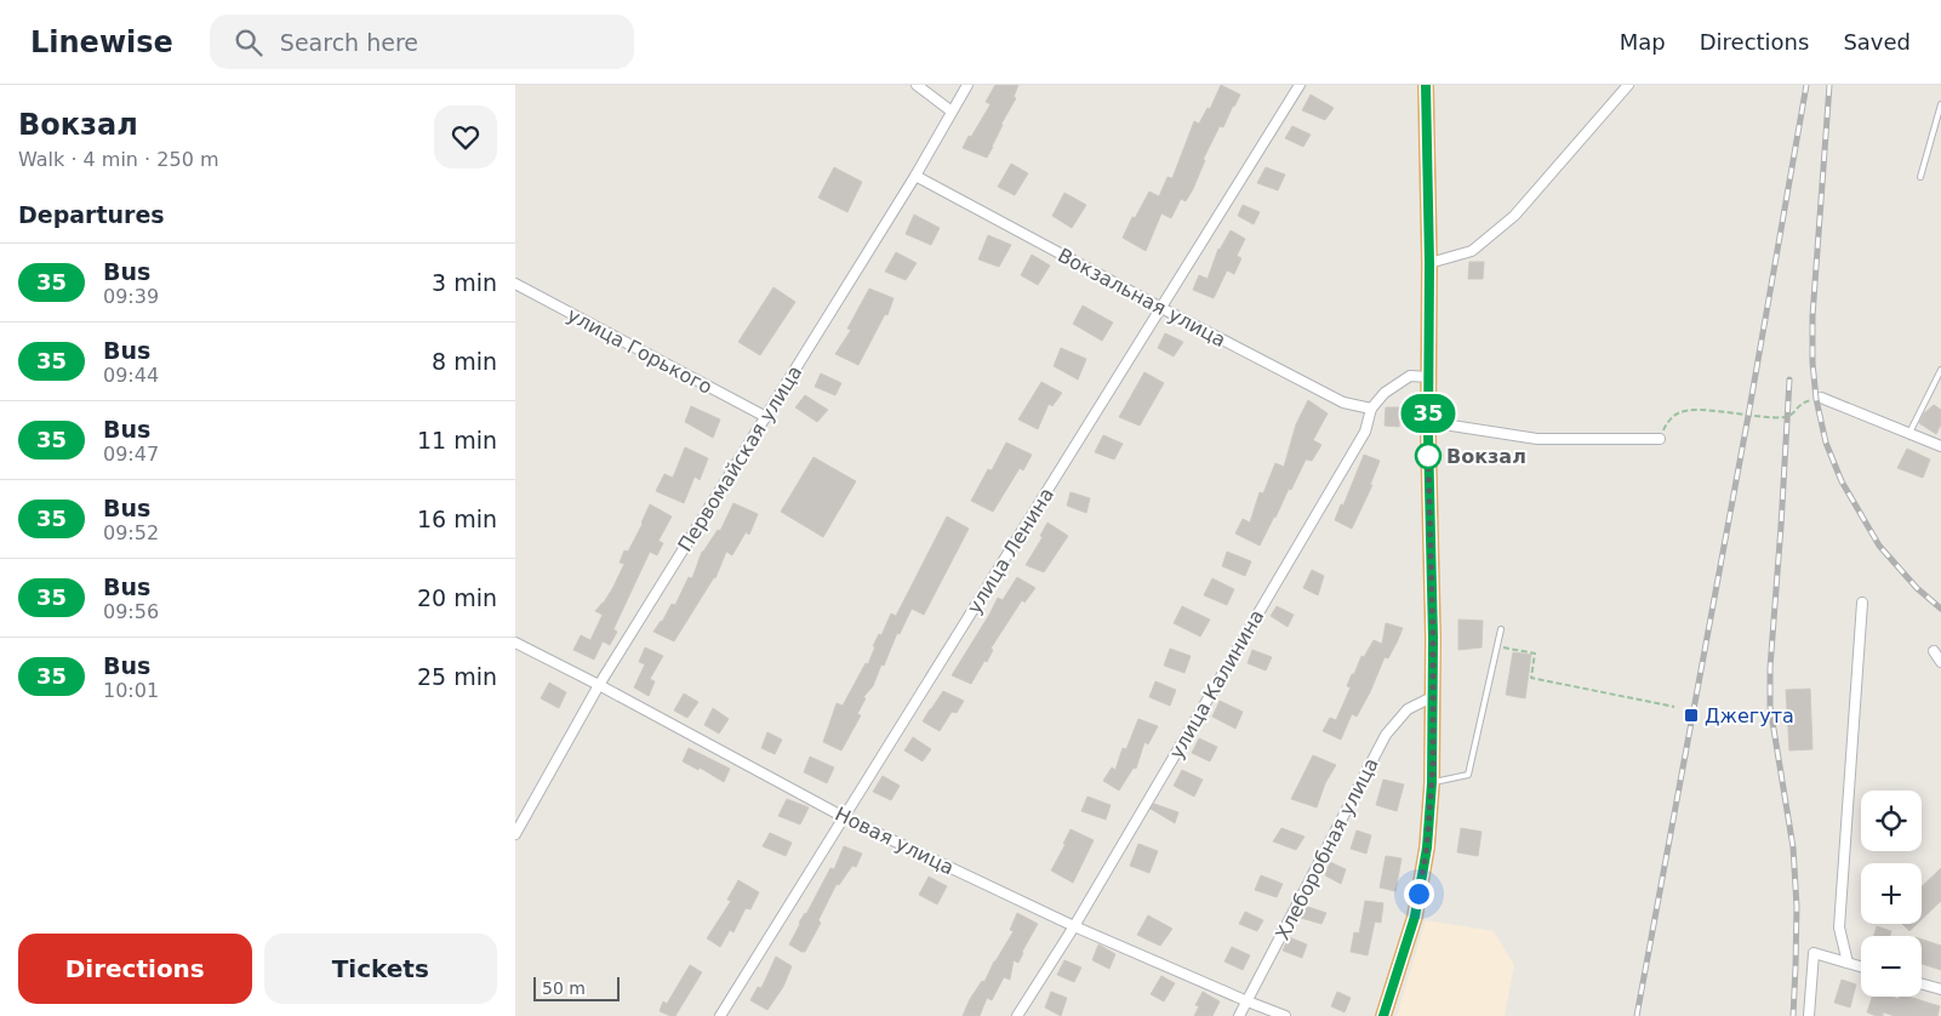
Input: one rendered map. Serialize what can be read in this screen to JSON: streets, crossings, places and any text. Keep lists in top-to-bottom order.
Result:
{
  "streets": {
    "street": [
      "Вокзальная улица",
      "улица Горького",
      "Первомайская улица",
      "улица Ленина",
      "улица Калинина",
      "Новая улица",
      "Хлеборобная улица"
    ]
  },
  "crossings": [
    ["Вокзальная улица", "Первомайская улица"],
    ["Вокзальная улица", "улица Ленина"],
    ["Вокзальная улица", "улица Калинина"],
    ["улица Горького", "Первомайская улица"],
    ["Первомайская улица", "Новая улица"],
    ["улица Ленина", "Новая улица"],
    ["улица Калинина", "Новая улица"],
    ["Новая улица", "Хлеборобная улица"]
  ],
  "places": {
    "other": ["Вокзал"],
    "transit": ["Джегута"]
  },
  "lines": ["bus line 35"],
  "scale_bar": "50 m",
  "page": {
    "header": "Linewise",
    "search": "Search here",
    "nav": ["Map", "Directions", "Saved"],
    "heading": [
      ["Вокзал", "Walk · 4 min · 250 m"],
      "Departures"
    ],
    "on_map": "35",
    "list": [
      {
        "mark": "35",
        "name": "Bus",
        "note": "09:39",
        "value": "3 min"
      },
      {
        "mark": "35",
        "name": "Bus",
        "note": "09:44",
        "value": "8 min"
      },
      {
        "mark": "35",
        "name": "Bus",
        "note": "09:47",
        "value": "11 min"
      },
      {
        "mark": "35",
        "name": "Bus",
        "note": "09:52",
        "value": "16 min"
      },
      {
        "mark": "35",
        "name": "Bus",
        "note": "09:56",
        "value": "20 min"
      },
      {
        "mark": "35",
        "name": "Bus",
        "note": "10:01",
        "value": "25 min"
      }
    ],
    "map_buttons": ["+", "−"],
    "buttons": ["Directions", "Tickets"],
    "scale": "50 m"
  }
}
